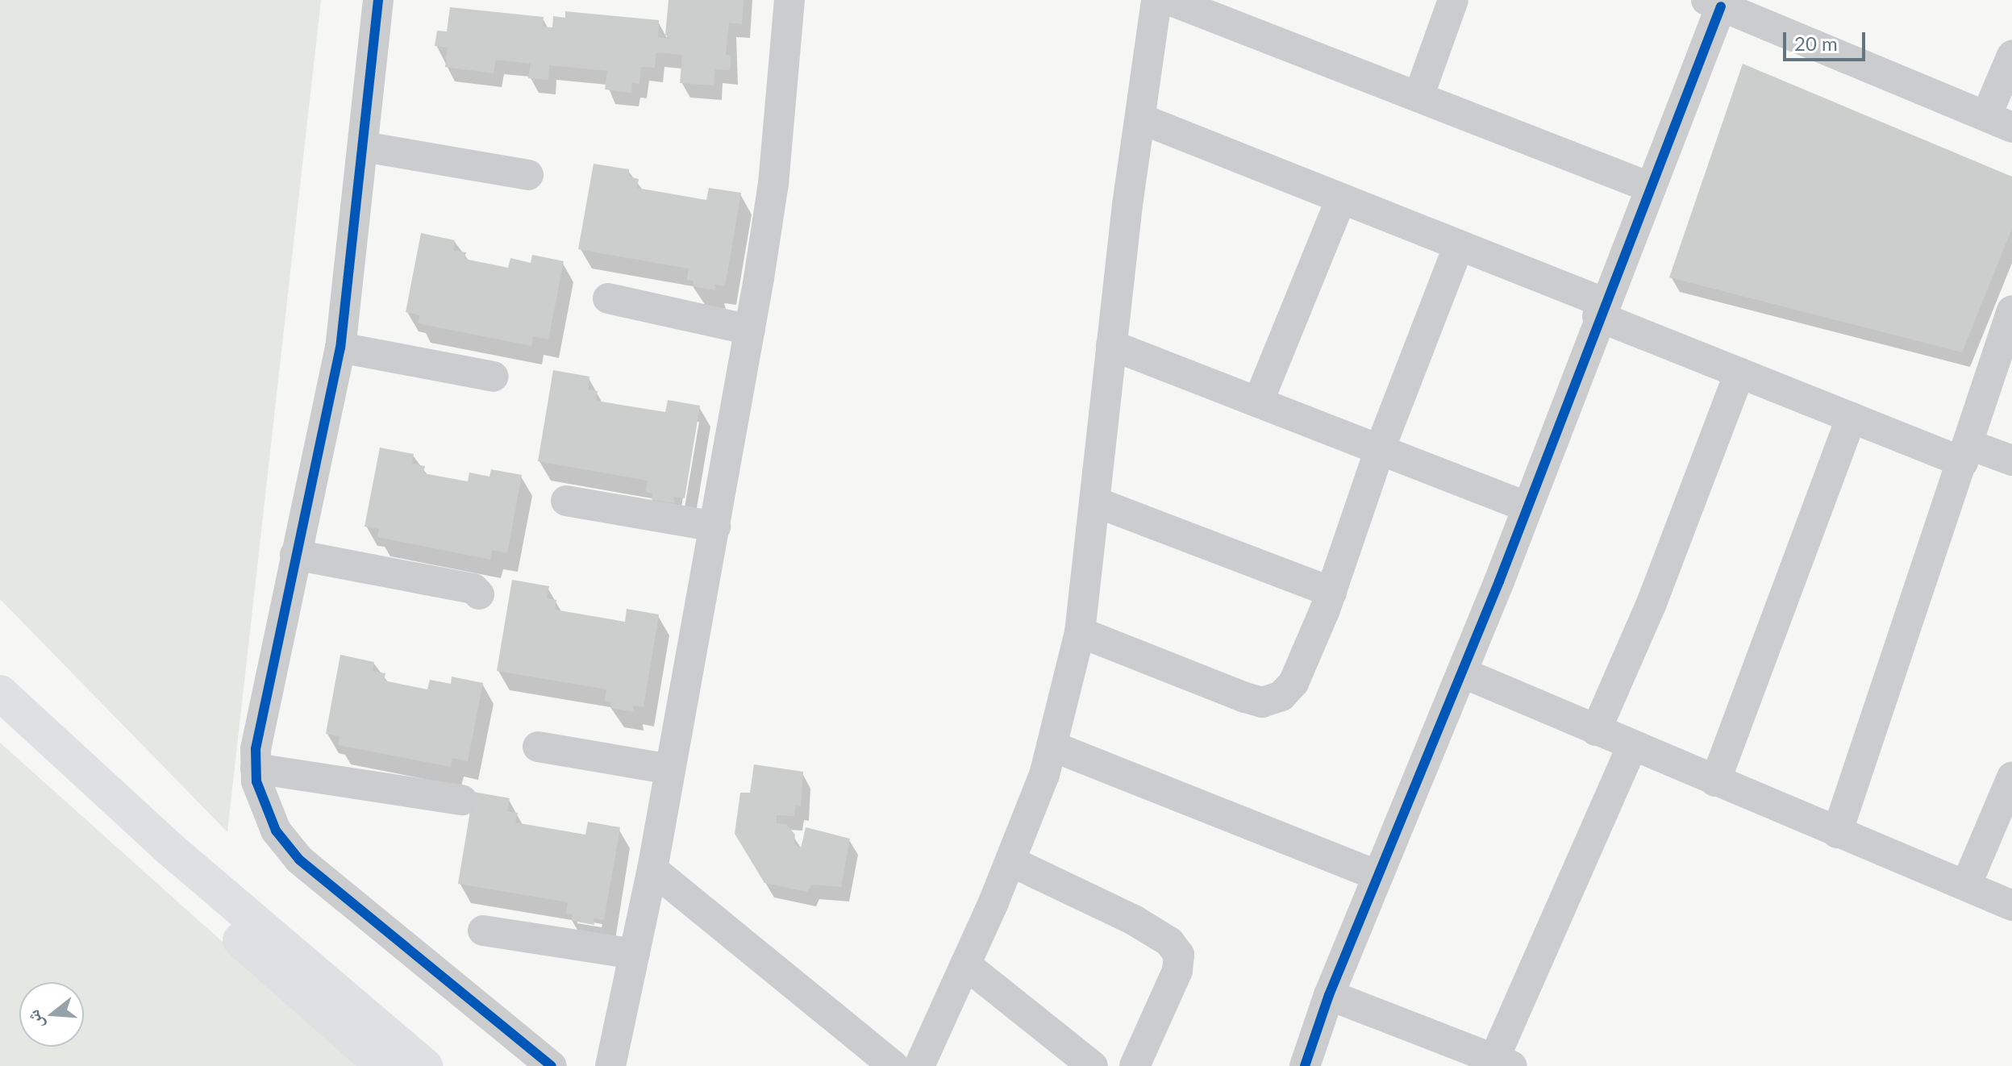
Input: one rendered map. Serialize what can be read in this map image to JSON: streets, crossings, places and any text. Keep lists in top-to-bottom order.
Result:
{
  "scale_bar": "20 m",
  "north": "left"
}
